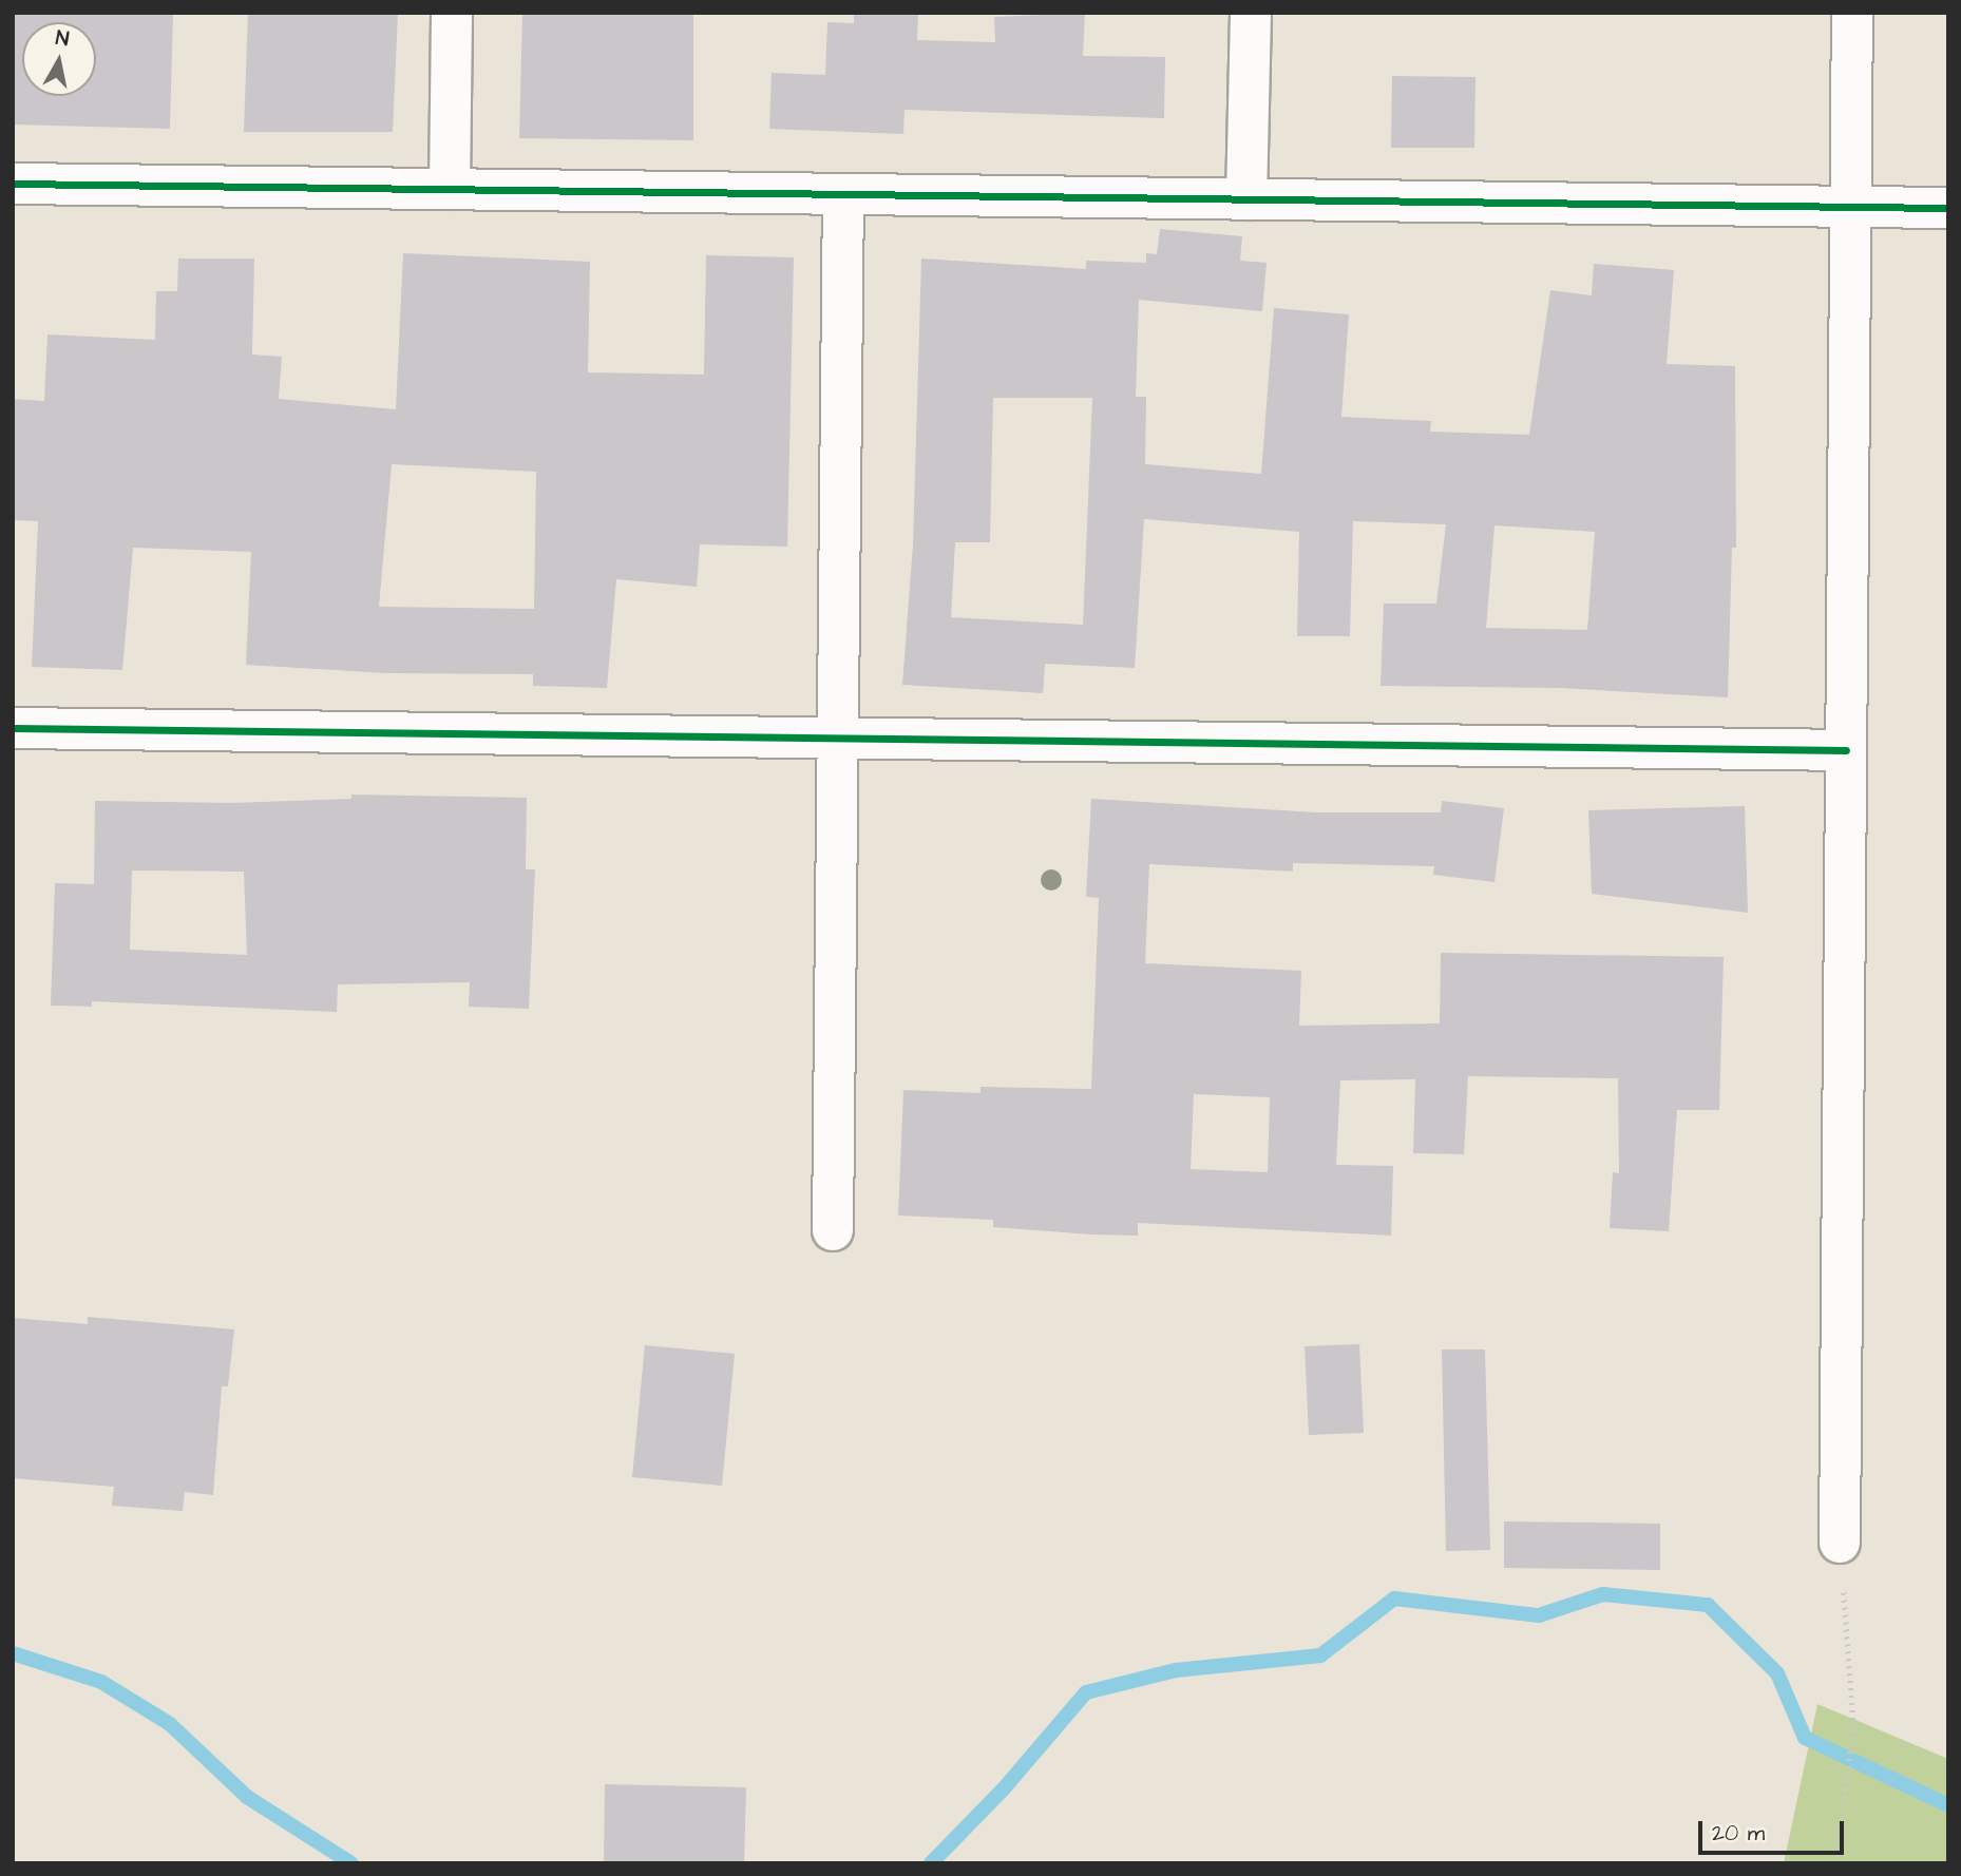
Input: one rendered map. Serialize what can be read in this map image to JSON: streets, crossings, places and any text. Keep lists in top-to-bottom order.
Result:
{
  "scale_bar": "20 m",
  "north": "top"
}
